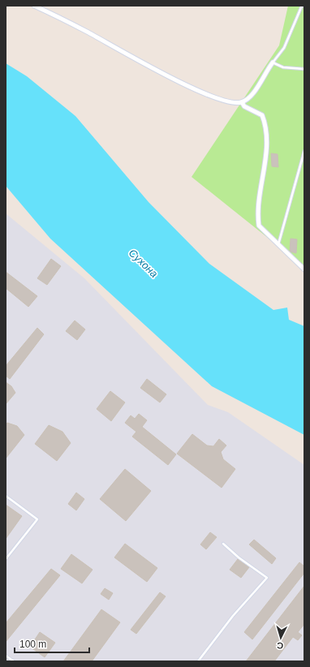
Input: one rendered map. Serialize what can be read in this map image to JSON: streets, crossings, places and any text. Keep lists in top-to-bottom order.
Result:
{
  "water": ["Сухона"],
  "scale_bar": "100 m",
  "north": "bottom"
}
